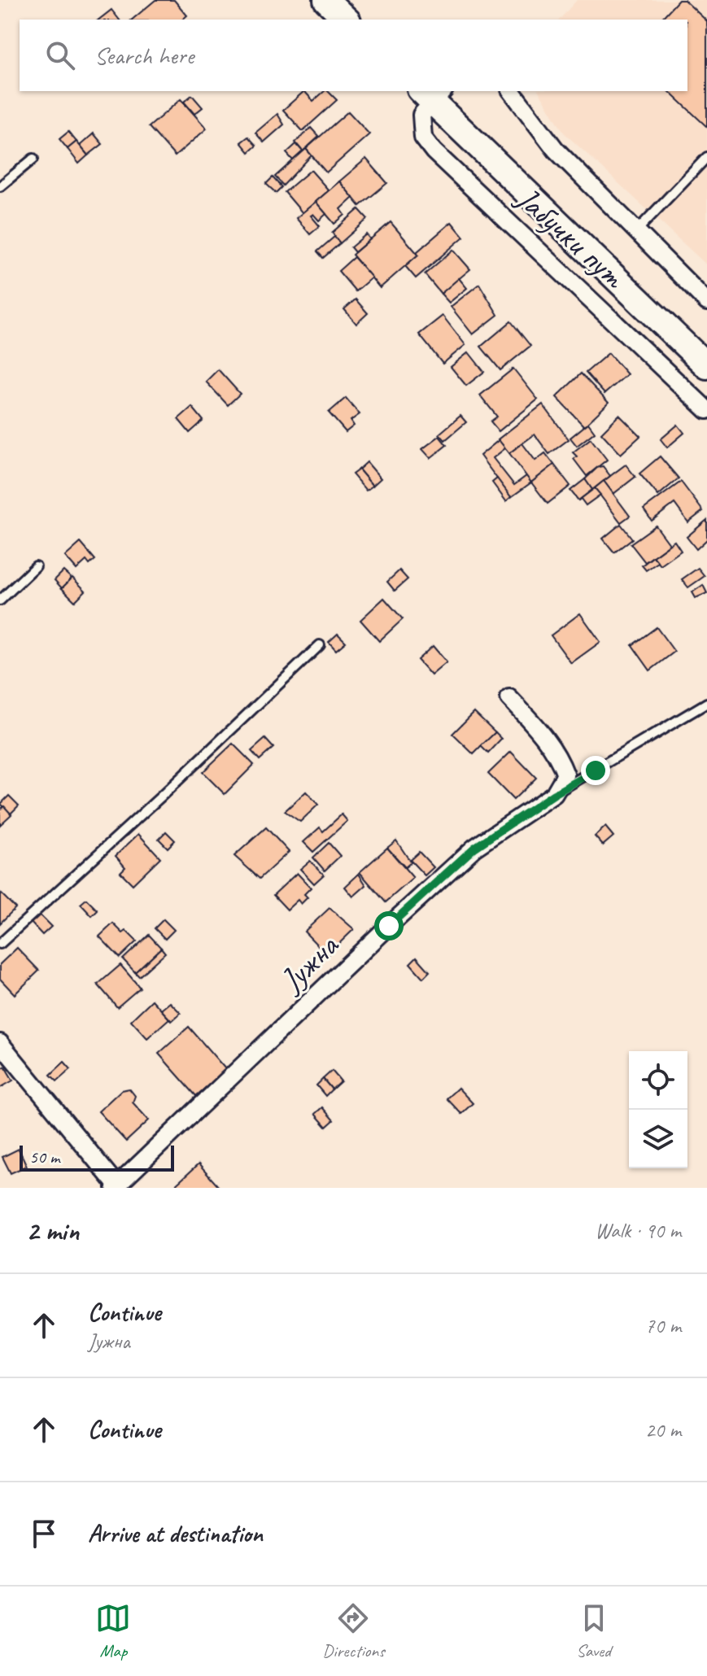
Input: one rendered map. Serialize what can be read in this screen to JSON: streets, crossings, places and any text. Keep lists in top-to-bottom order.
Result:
{
  "streets": {
    "main road": ["Јабучки пут"],
    "street": ["Јужна"]
  },
  "scale_bar": "50 m",
  "page": {
    "search": "Search here",
    "scale": "50 m",
    "heading": ["2 min", "Walk · 90 m"],
    "list": [
      ["Continue", "Јужна", "70 m"],
      ["Continue", "20 m"],
      "Arrive at destination"
    ],
    "nav": ["Map", "Directions", "Saved"]
  }
}
